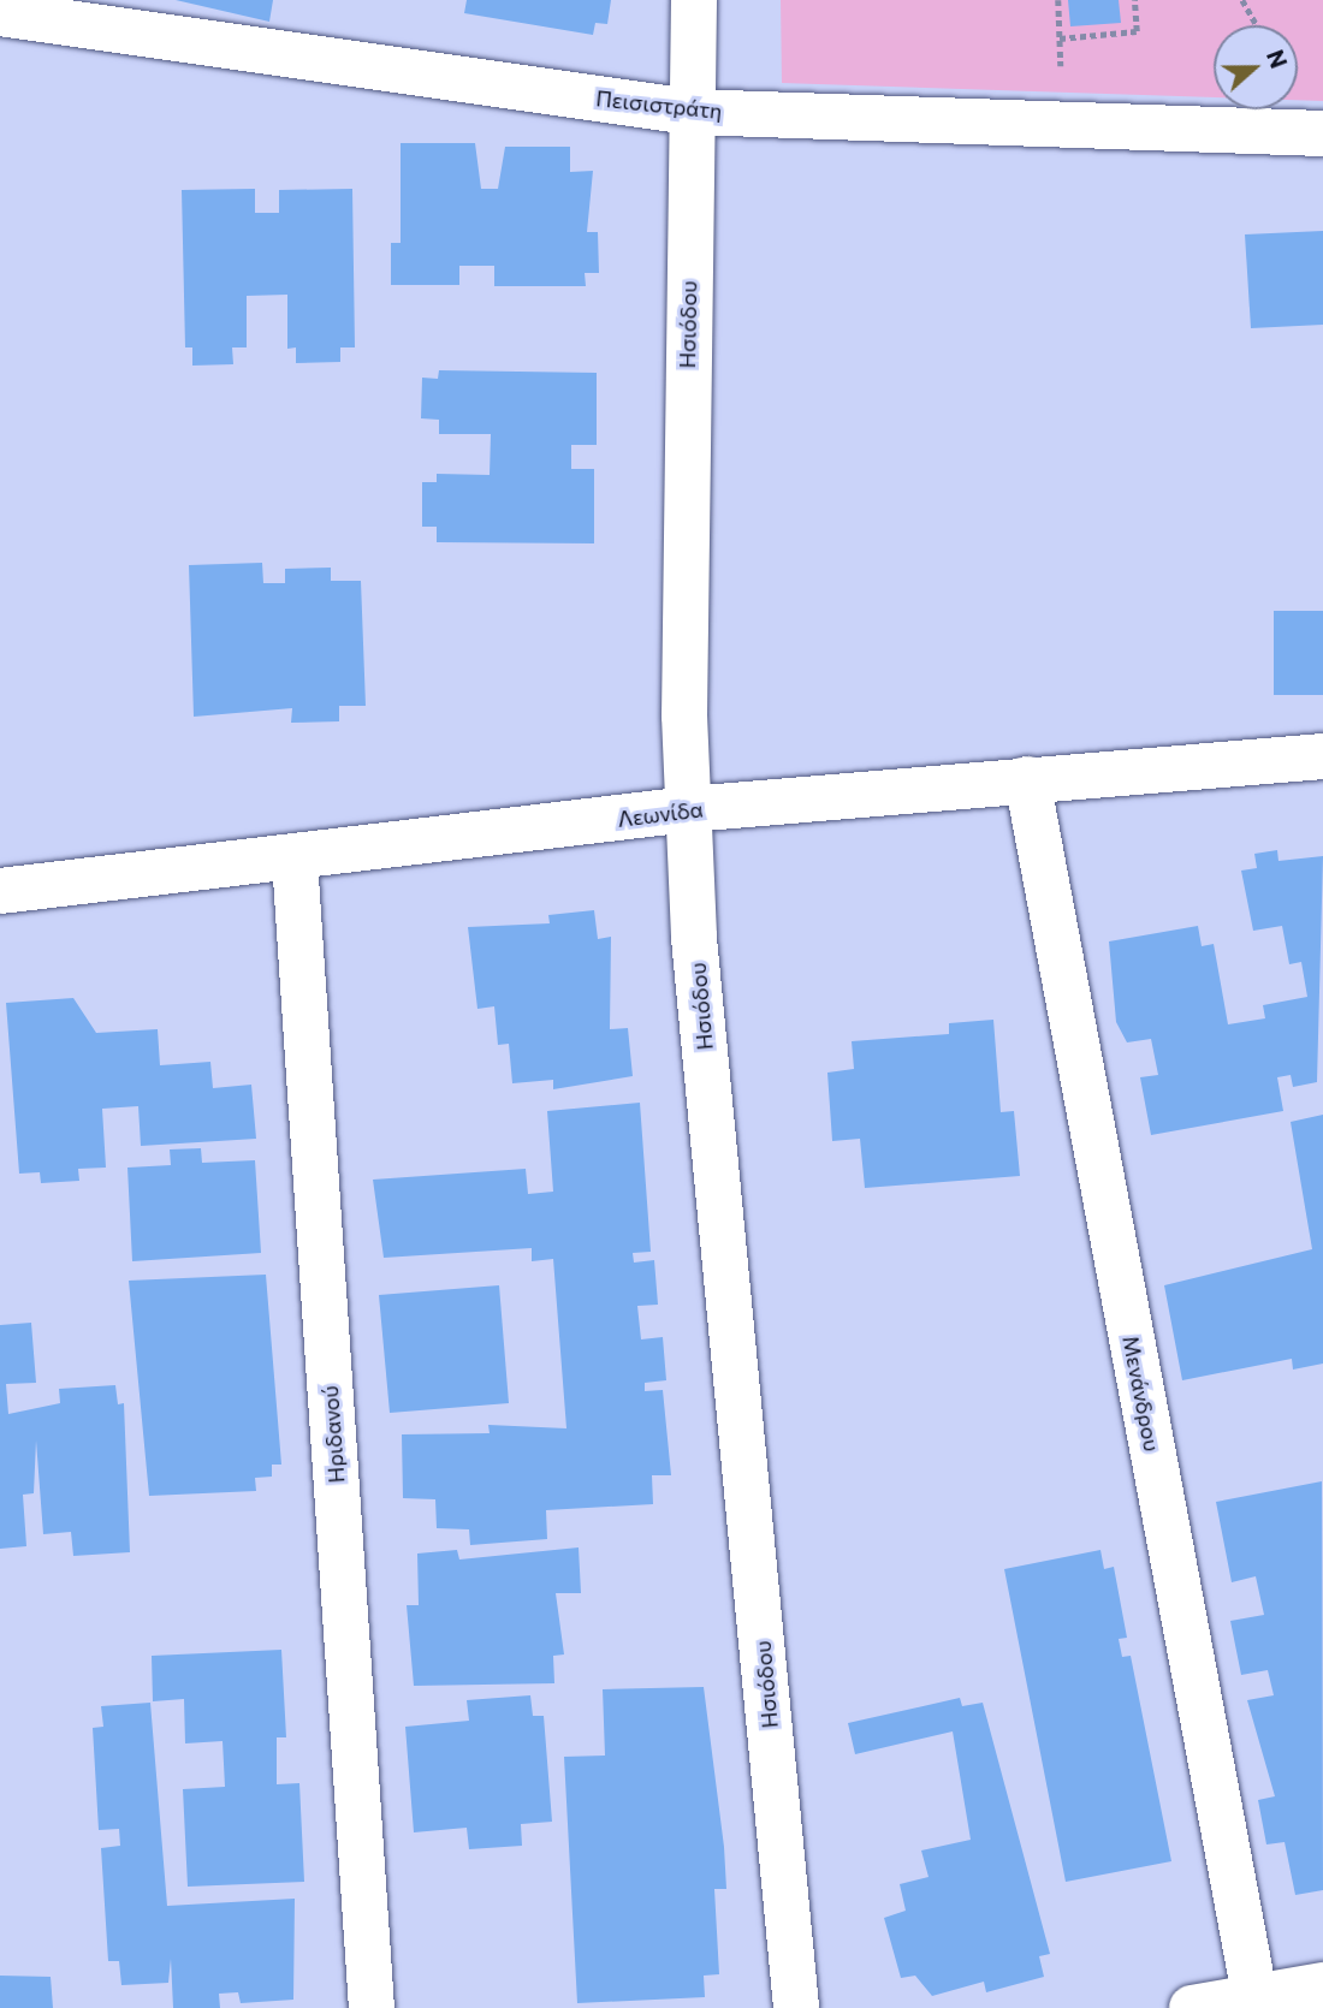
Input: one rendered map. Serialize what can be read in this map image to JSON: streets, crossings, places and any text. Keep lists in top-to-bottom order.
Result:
{
  "streets": {
    "street": [
      "Πεισιστράτη",
      "Ησιόδου",
      "Λεωνίδα",
      "Μενάνδρου",
      "Ηριδανού"
    ]
  },
  "crossings": [
    ["Πεισιστράτη", "Ησιόδου"],
    ["Ησιόδου", "Λεωνίδα"],
    ["Λεωνίδα", "Μενάνδρου"],
    ["Λεωνίδα", "Ηριδανού"]
  ],
  "north": "right"
}
